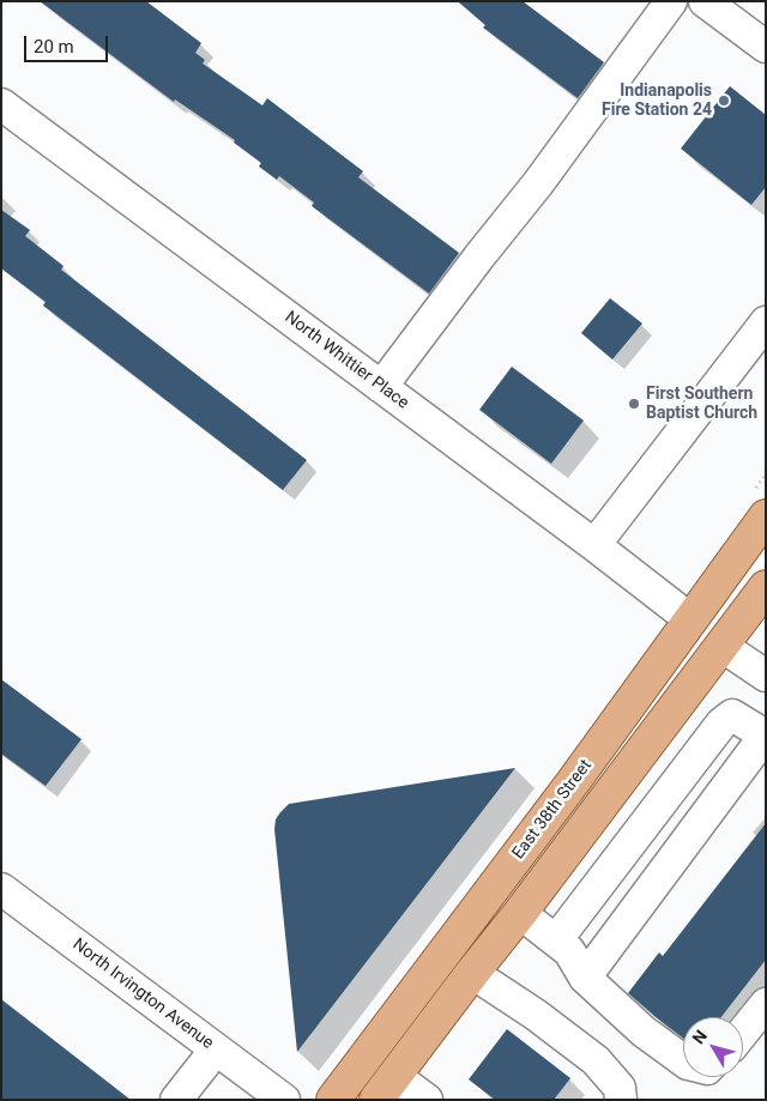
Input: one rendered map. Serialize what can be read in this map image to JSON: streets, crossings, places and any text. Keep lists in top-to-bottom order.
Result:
{
  "streets": {
    "main road": ["East 38th Street"],
    "street": ["North Whittier Place", "North Irvington Avenue"]
  },
  "crossings": [
    ["North Whittier Place", "East 38th Street"]
  ],
  "places": ["Indianapolis Fire Station 24", "First Southern Baptist Church"],
  "scale_bar": "20 m",
  "north": "top left"
}
